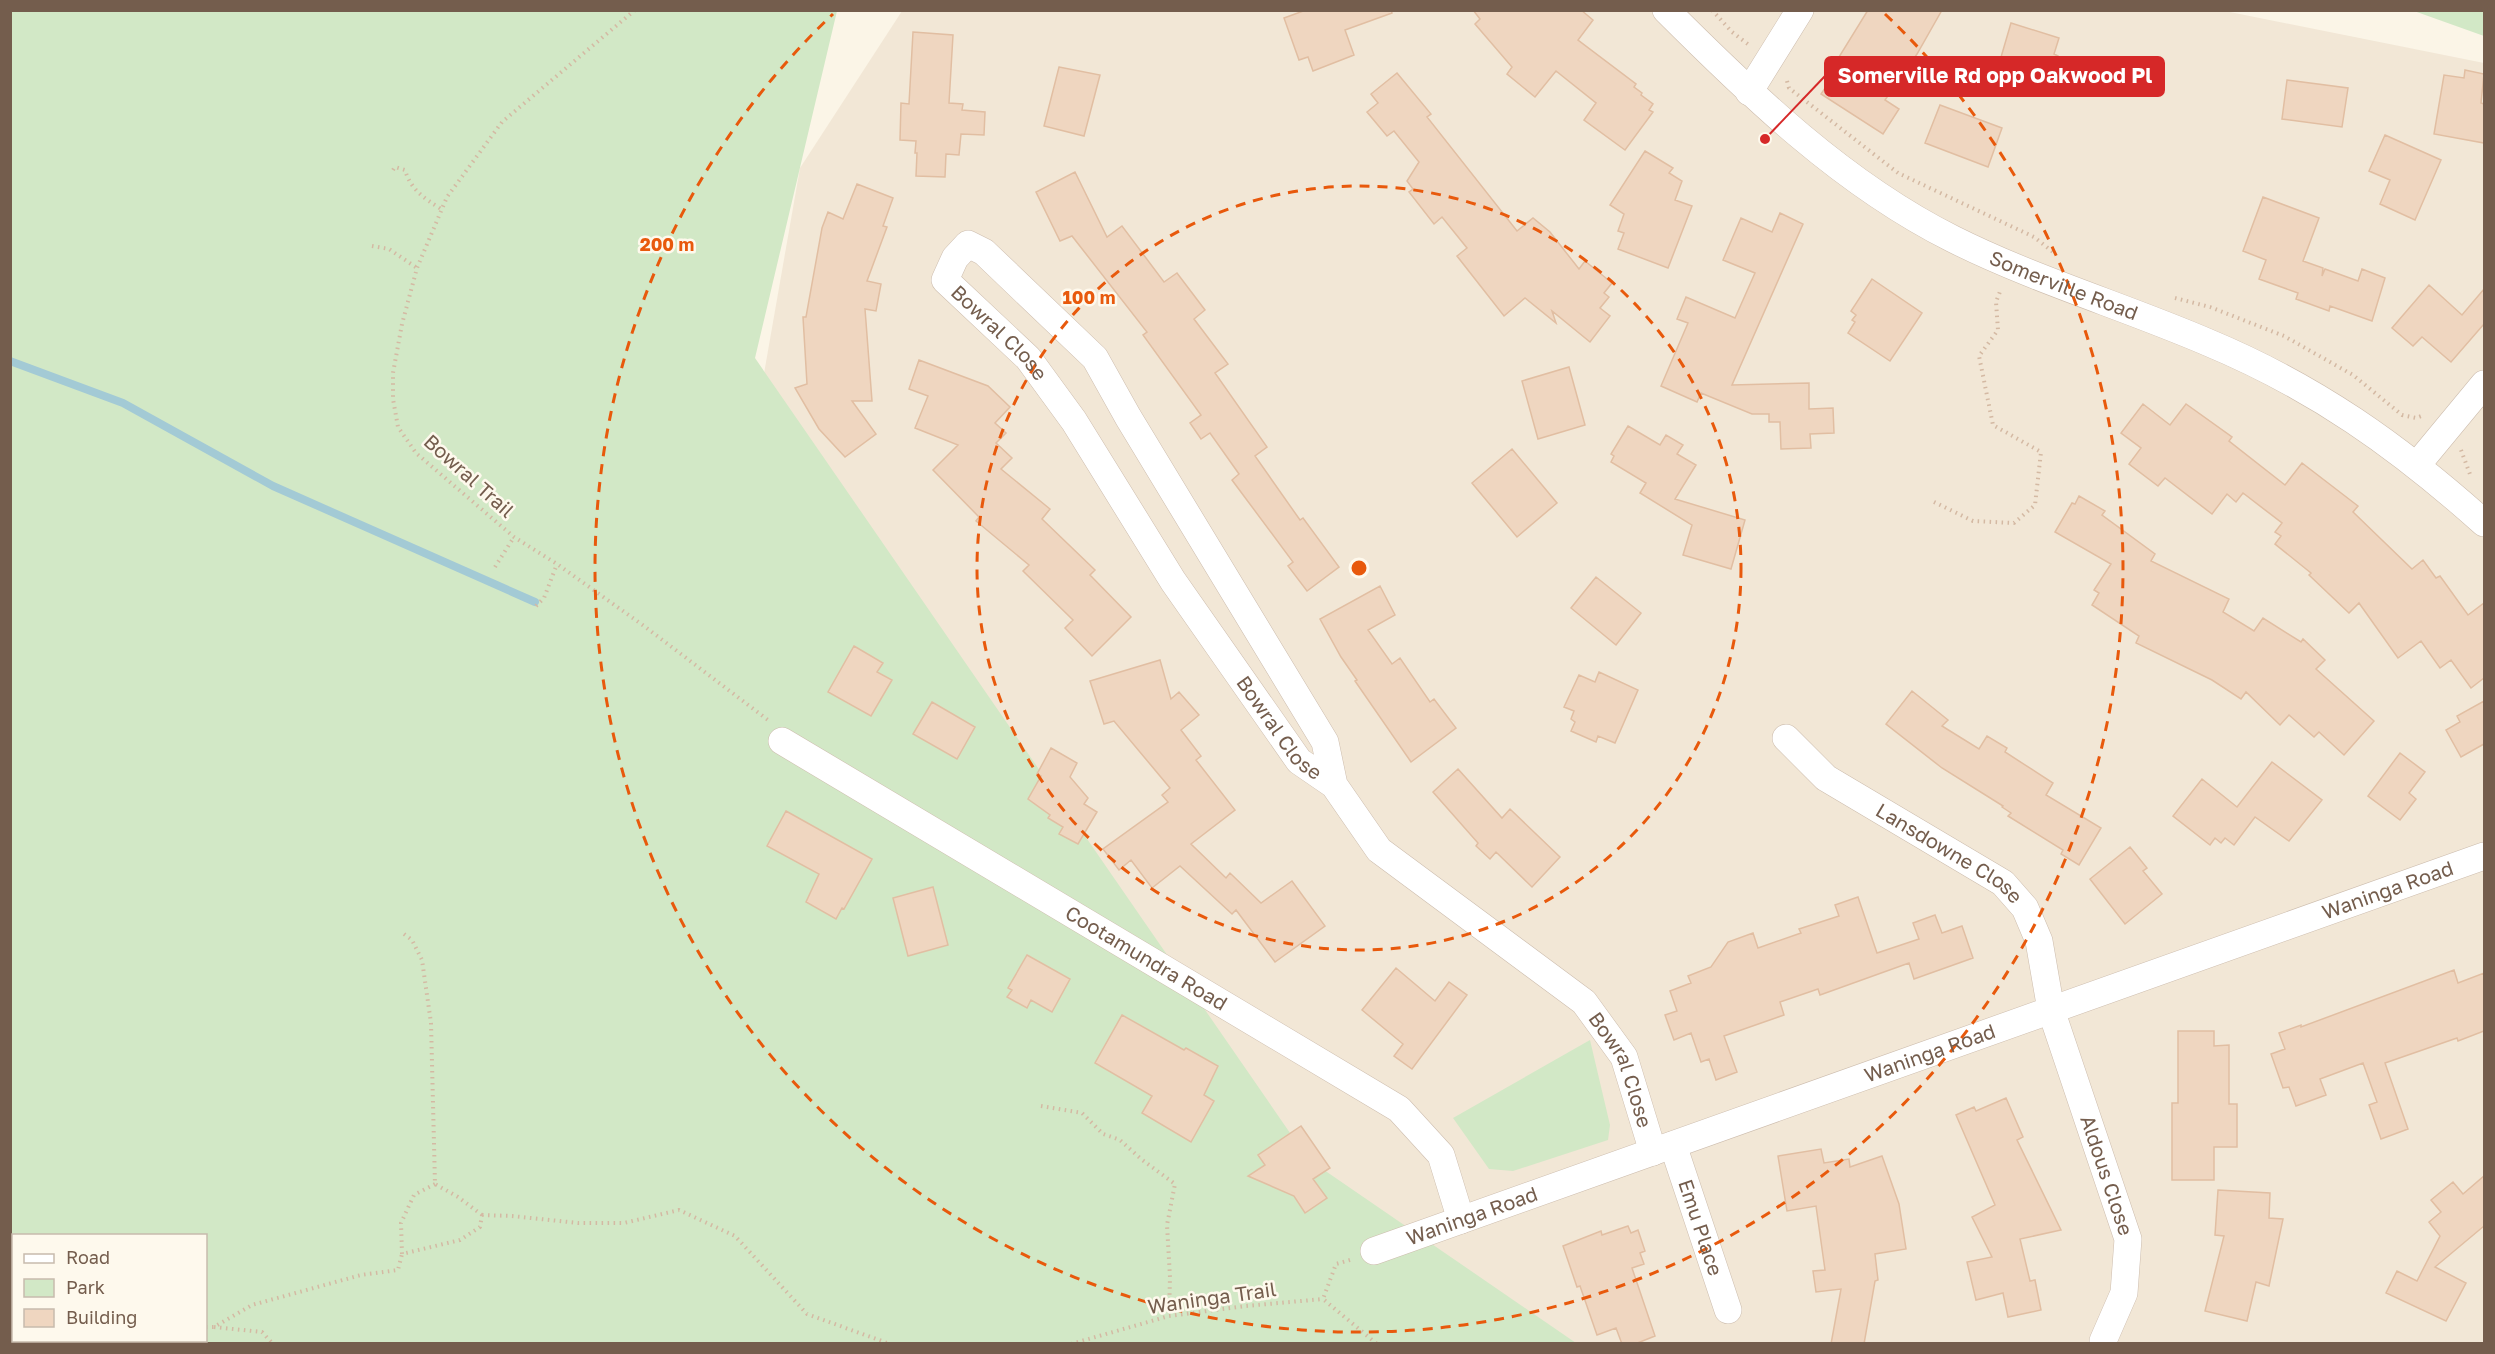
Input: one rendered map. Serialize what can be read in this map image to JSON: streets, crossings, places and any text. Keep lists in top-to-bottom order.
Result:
{
  "streets": {
    "street": [
      "Somerville Road",
      "Bowral Close",
      "Lansdowne Close",
      "Waninga Road",
      "Cootamundra Road",
      "Aldous Close",
      "Emu Place"
    ],
    "path": ["Bowral Trail", "Waninga Trail"]
  },
  "crossings": [
    ["Bowral Close", "Waninga Road"],
    ["Bowral Close", "Emu Place"],
    ["Bowral Trail", "Cootamundra Road"],
    ["Lansdowne Close", "Waninga Road"],
    ["Lansdowne Close", "Aldous Close"],
    ["Waninga Road", "Cootamundra Road"],
    ["Waninga Road", "Aldous Close"],
    ["Waninga Road", "Emu Place"]
  ],
  "places": ["Somerville Rd opp Oakwood Pl"],
  "legend": ["Road", "Park", "Building"],
  "rings": ["200 m", "100 m"]
}
